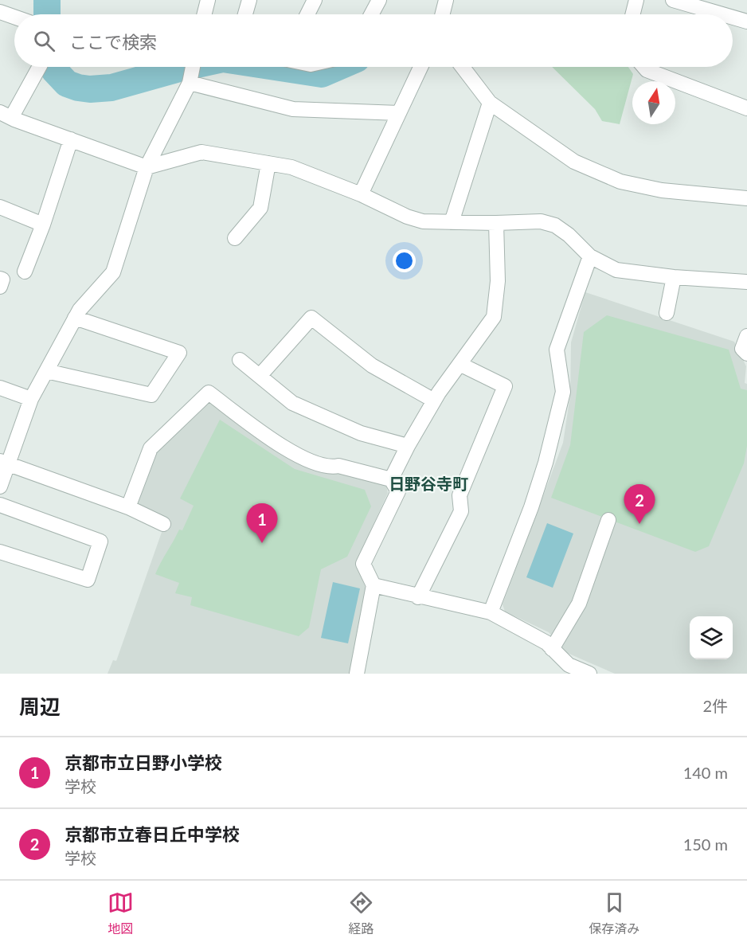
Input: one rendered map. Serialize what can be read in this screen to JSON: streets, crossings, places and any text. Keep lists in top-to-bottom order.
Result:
{
  "districts": ["日野谷寺町"],
  "north": "top",
  "page": {
    "search": "ここで検索",
    "pins": ["2", "1"],
    "heading": ["周辺", "2件"],
    "list": [
      {
        "mark": "1",
        "name": "京都市立日野小学校",
        "note": "学校",
        "value": "140 m"
      },
      {
        "mark": "2",
        "name": "京都市立春日丘中学校",
        "note": "学校",
        "value": "150 m"
      }
    ],
    "nav": ["地図", "経路", "保存済み"]
  }
}
